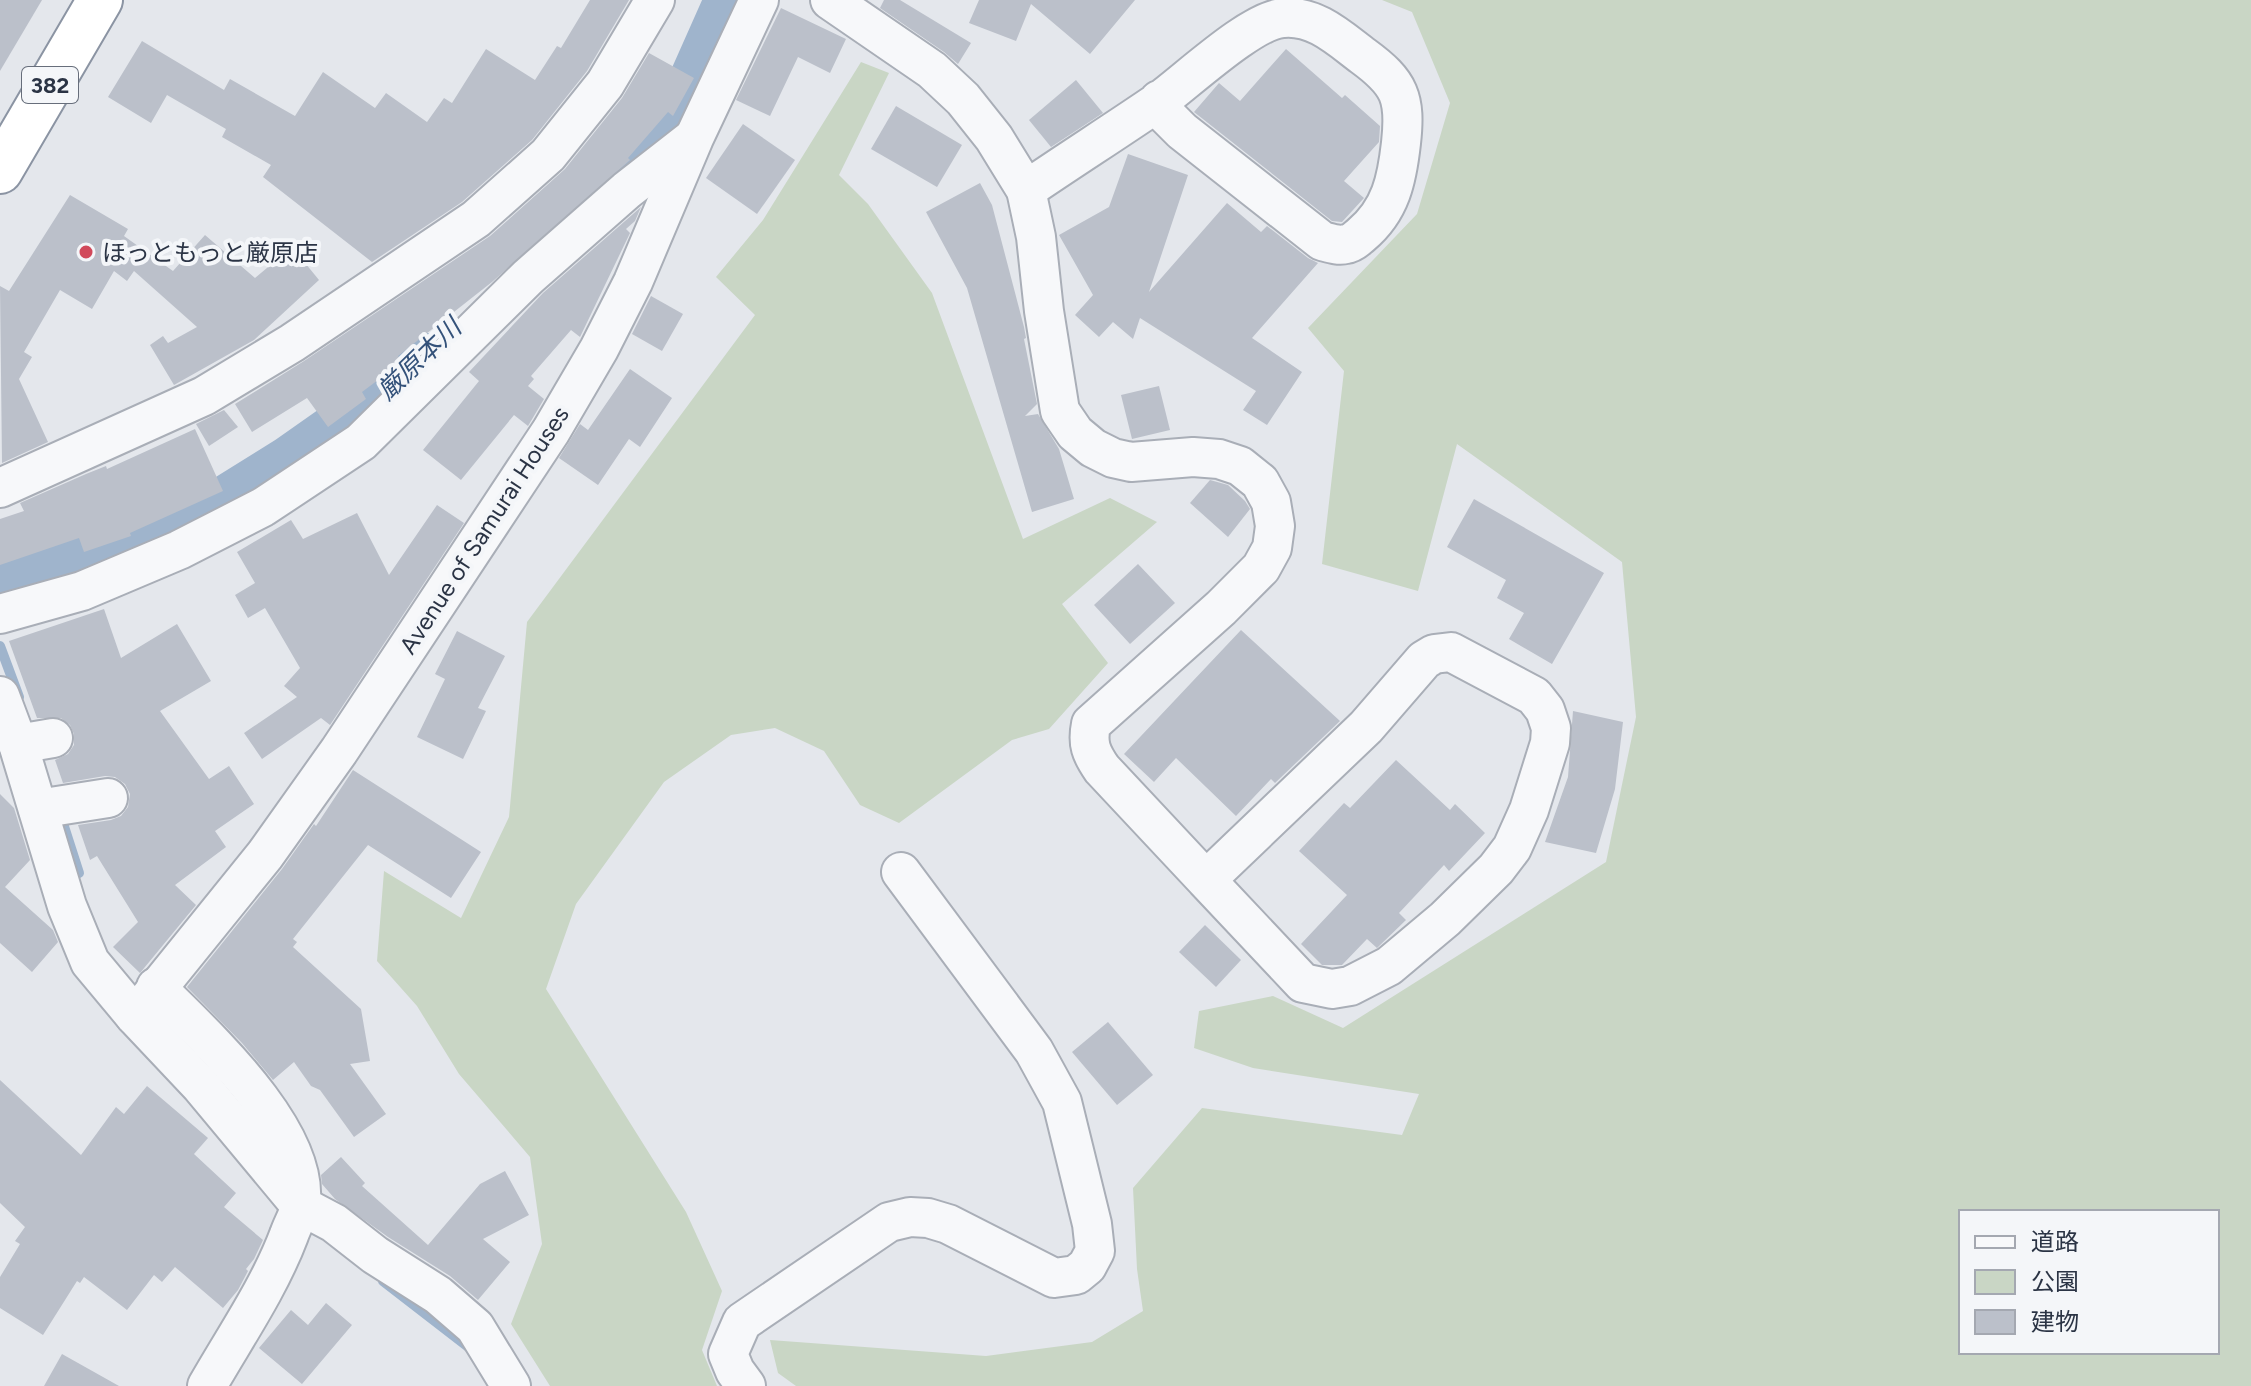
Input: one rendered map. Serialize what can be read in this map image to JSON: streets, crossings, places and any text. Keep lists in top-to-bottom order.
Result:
{
  "streets": {
    "highway": ["382"],
    "street": ["Avenue of Samurai Houses"]
  },
  "water": ["厳原本川"],
  "places": ["ほっともっと厳原店"],
  "legend": ["道路", "公園", "建物"]
}
